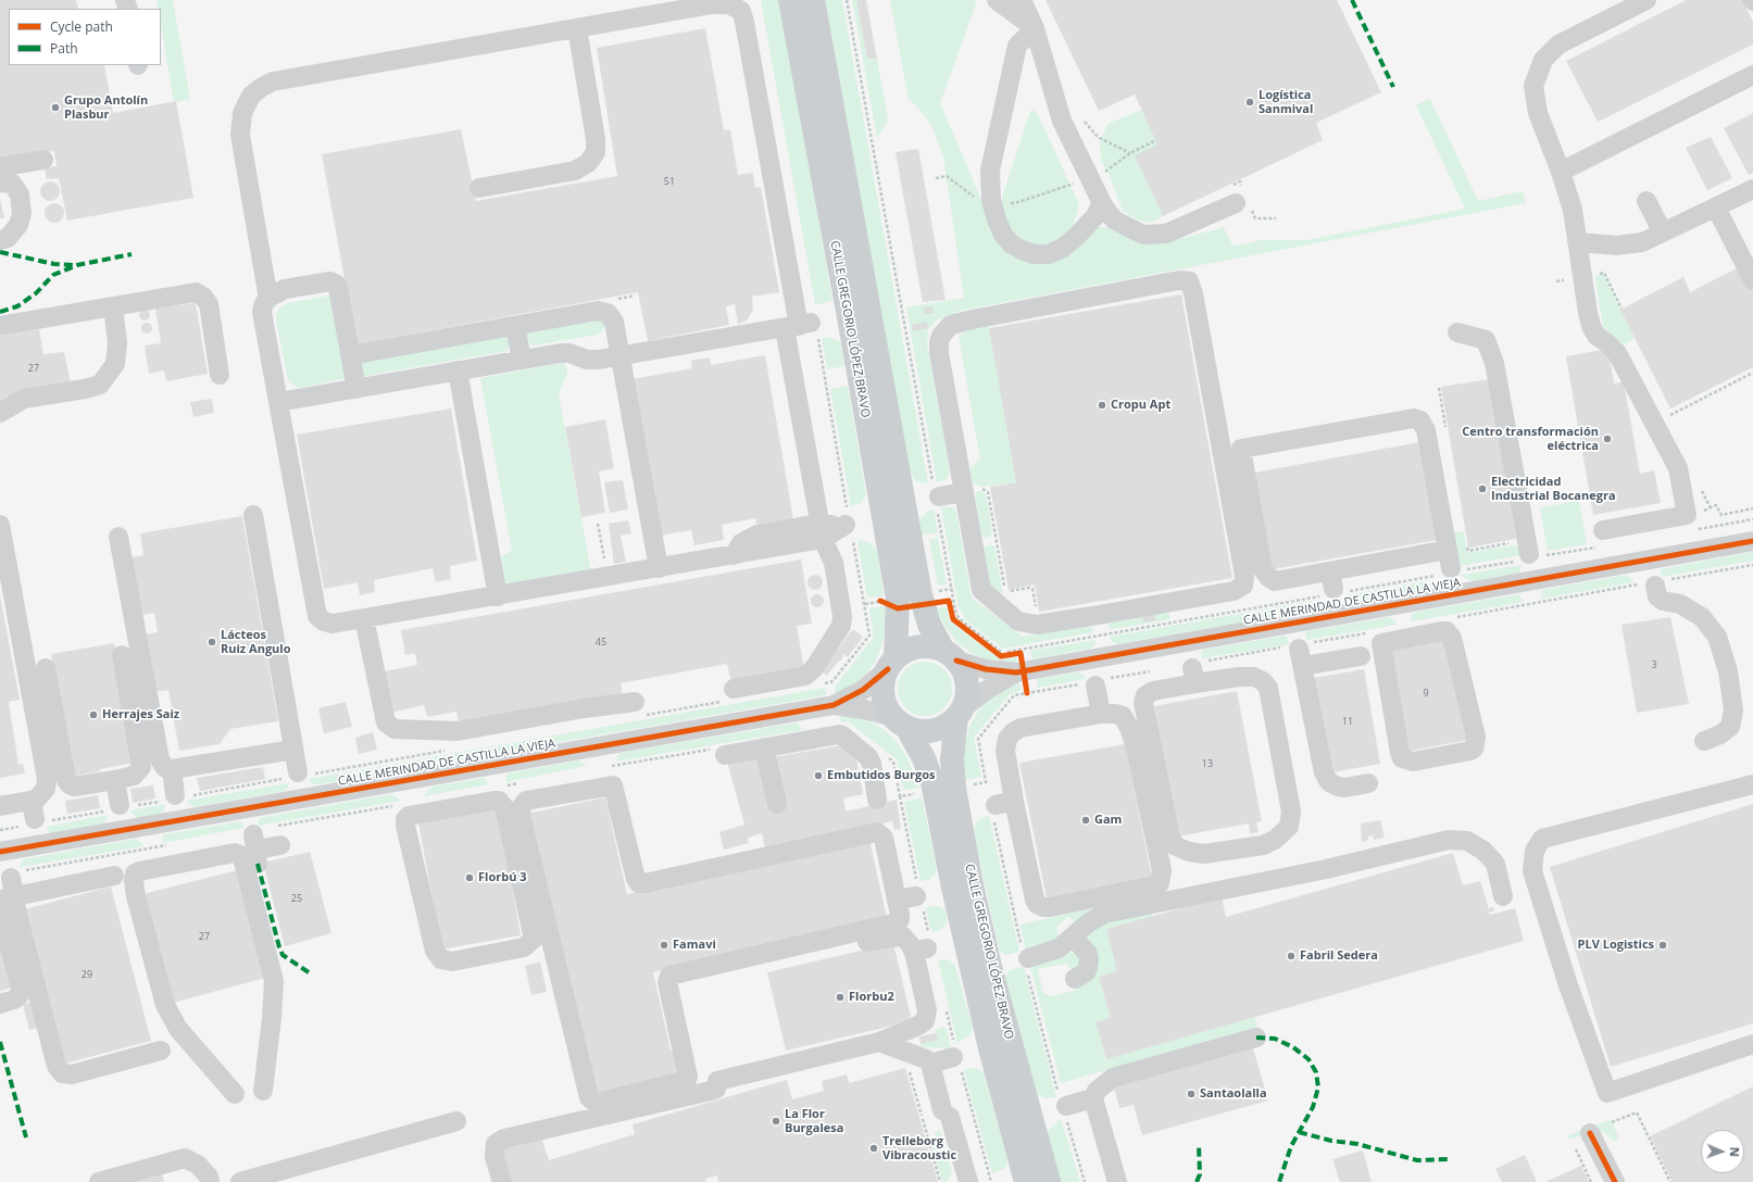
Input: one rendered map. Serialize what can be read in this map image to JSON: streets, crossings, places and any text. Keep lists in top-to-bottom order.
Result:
{
  "streets": {
    "main road": ["CALLE GREGORIO LÓPEZ BRAVO"],
    "street": ["CALLE MERINDAD DE CASTILLA LA VIEJA"]
  },
  "crossings": [
    ["CALLE GREGORIO LÓPEZ BRAVO", "CALLE MERINDAD DE CASTILLA LA VIEJA"]
  ],
  "places": [
    "Logística Sanmival",
    "Grupo Antolín Plasbur",
    "Cropu Apt",
    "Centro transformación eléctrica",
    "Electricidad Industrial Bocanegra",
    "Lácteos Ruiz Angulo",
    "Herrajes Saiz",
    "Embutidos Burgos",
    "Gam",
    "Florbú 3",
    "Famavi",
    "PLV Logistics",
    "Fabril Sedera",
    "Florbu2",
    "Santaolalla",
    "La Flor Burgalesa",
    "Trelleborg Vibracoustic"
  ],
  "house_numbers": [
    "51",
    "27",
    "45",
    "3",
    "9",
    "11",
    "13",
    "25",
    "27",
    "29"
  ],
  "legend": ["Cycle path", "Path"],
  "north": "right"
}
